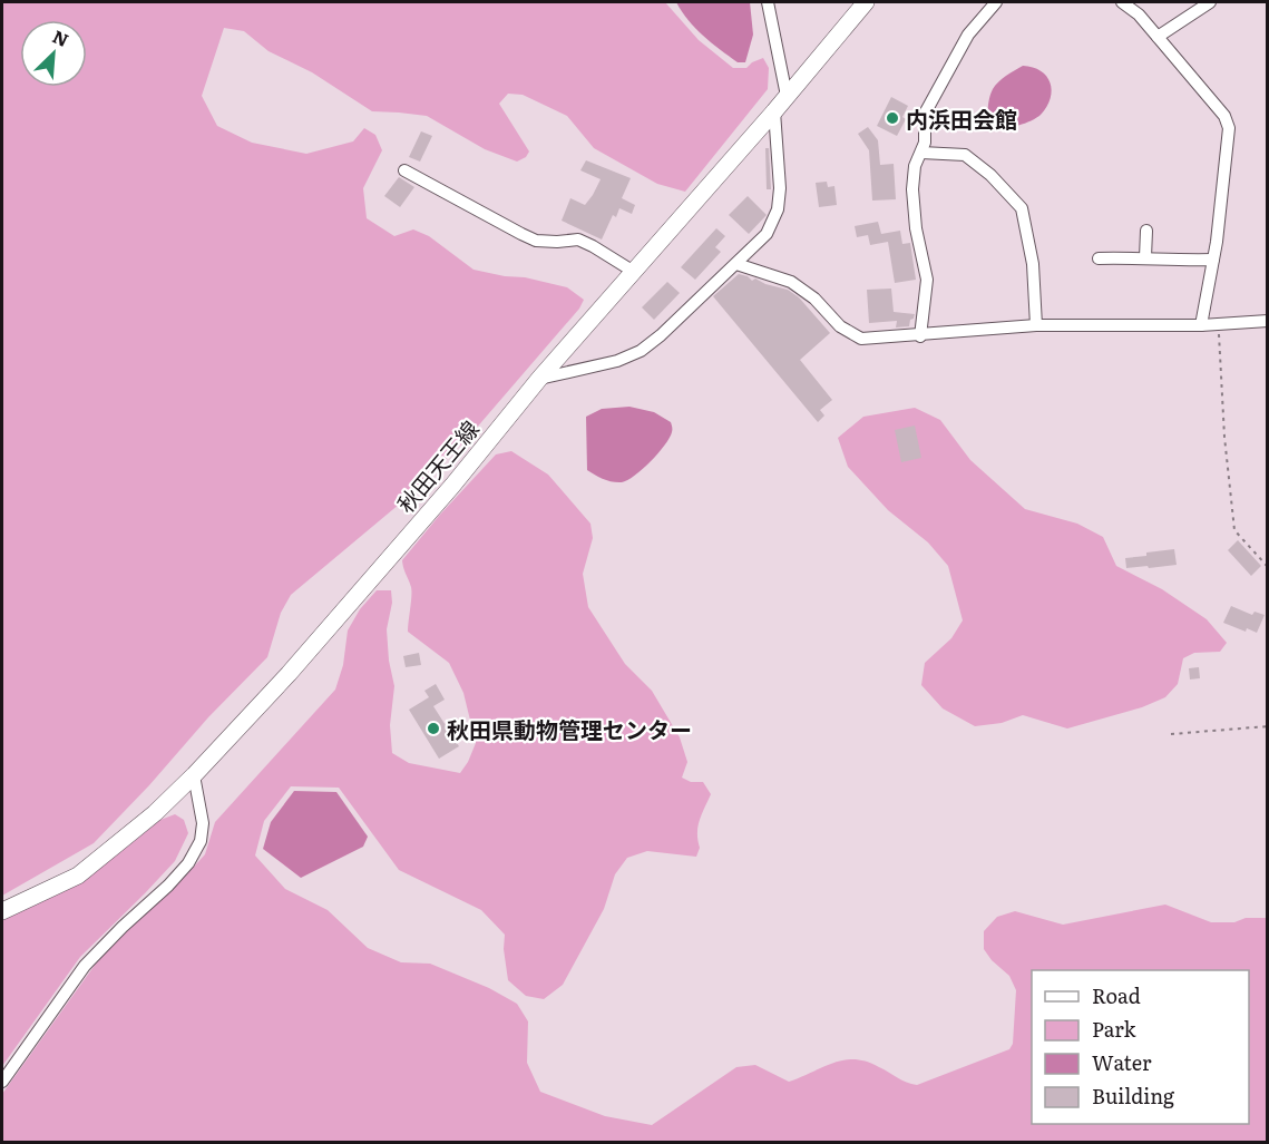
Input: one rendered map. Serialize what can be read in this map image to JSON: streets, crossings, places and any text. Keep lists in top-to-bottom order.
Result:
{
  "streets": {
    "main road": ["秋田天王線"]
  },
  "places": ["内浜田会館", "秋田県動物管理センター"],
  "legend": [
    "Road",
    "Park",
    "Water",
    "Building"
  ],
  "north": "top right"
}
